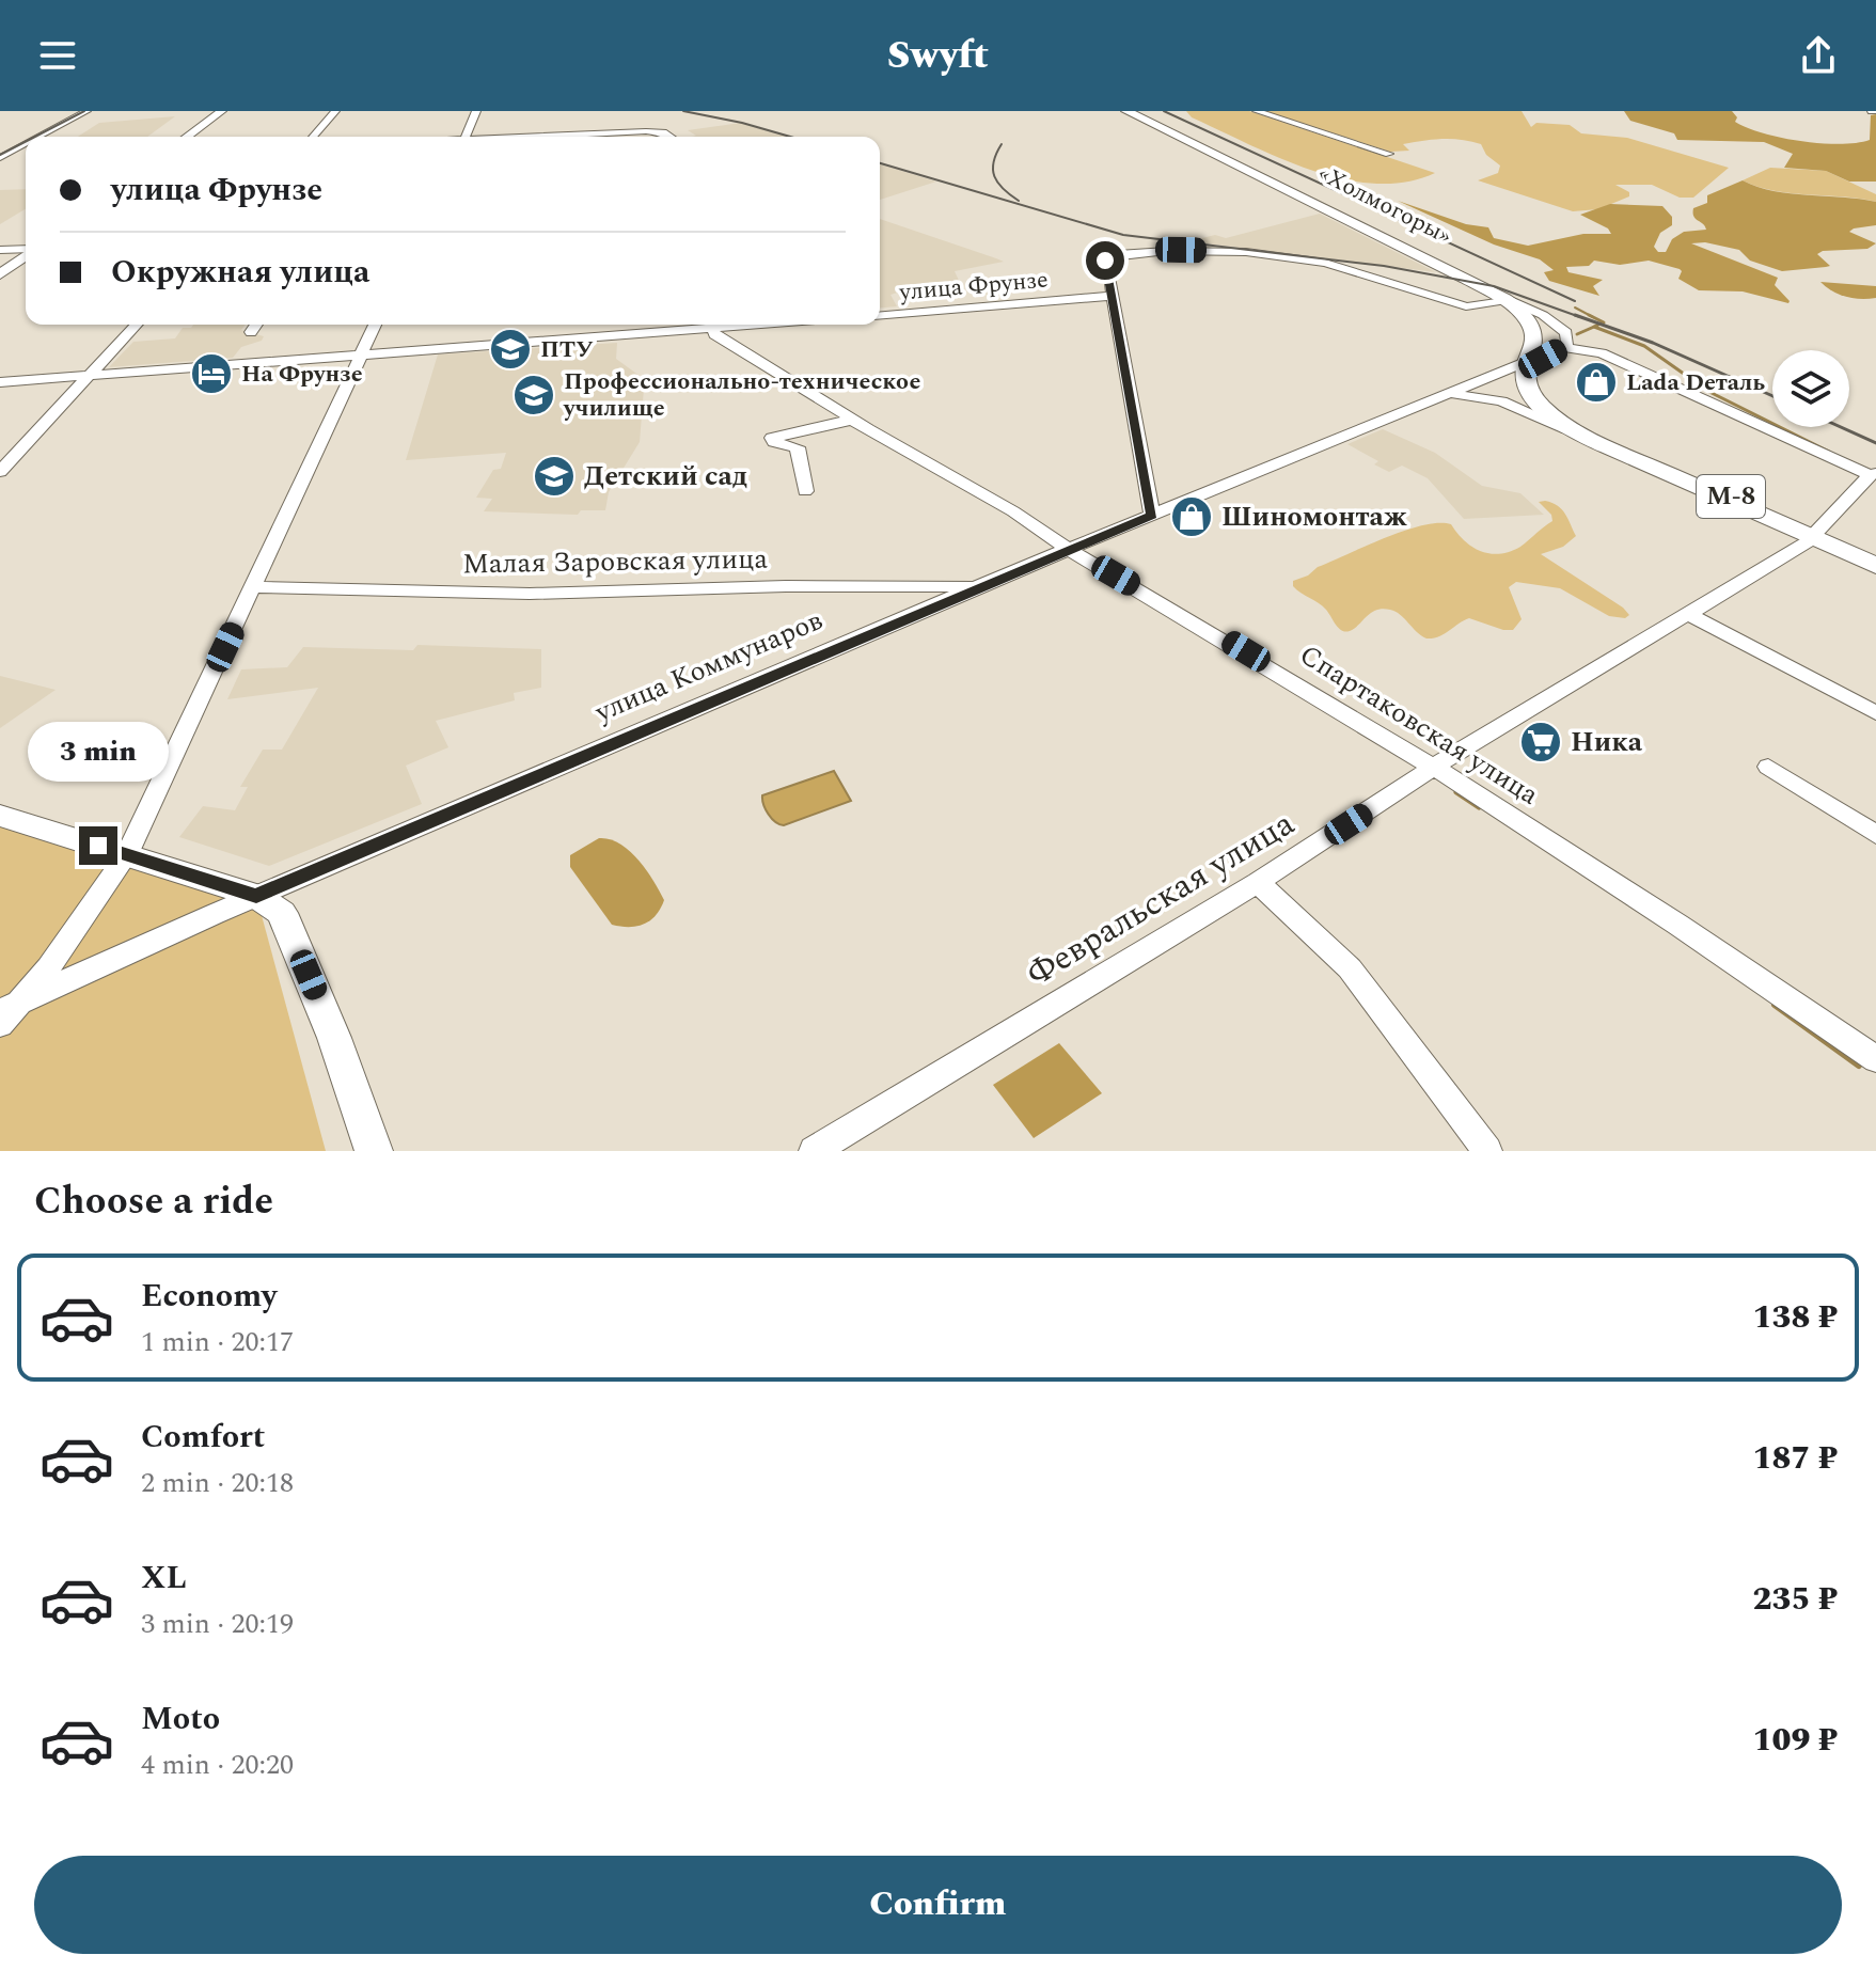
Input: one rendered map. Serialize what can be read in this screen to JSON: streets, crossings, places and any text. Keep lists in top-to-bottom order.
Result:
{
  "streets": {
    "highway": ["«Холмогоры»", "М-8"],
    "street": [
      "улица Фрунзе",
      "Малая Заровская улица",
      "улица Коммунаров",
      "Спартаковская улица",
      "Февральская улица"
    ]
  },
  "crossings": [
    ["«Холмогоры»", "М-8"],
    ["«Холмогоры»", "улица Коммунаров"],
    ["М-8", "улица Коммунаров"],
    ["М-8", "Февральская улица"],
    ["Малая Заровская улица", "улица Коммунаров"],
    ["улица Коммунаров", "Спартаковская улица"],
    ["Спартаковская улица", "Февральская улица"]
  ],
  "places": {
    "school or university": ["ПТУ", "Профессионально-техническое училище", "Детский сад"],
    "hotel": ["На Фрунзе"],
    "shop": ["Lada Dеталь", "Шиномонтаж"],
    "supermarket": ["Ника"]
  },
  "page": {
    "header": "Swyft",
    "banner": ["улица Фрунзе", "Окружная улица"],
    "bubble": "3 min",
    "heading": "Choose a ride",
    "list": [
      {
        "name": "Economy",
        "note": "1 min · 20:17",
        "value": "138 ₽"
      },
      {
        "name": "Comfort",
        "note": "2 min · 20:18",
        "value": "187 ₽"
      },
      {
        "name": "XL",
        "note": "3 min · 20:19",
        "value": "235 ₽"
      },
      {
        "name": "Moto",
        "note": "4 min · 20:20",
        "value": "109 ₽"
      }
    ],
    "buttons": "Confirm"
  }
}
